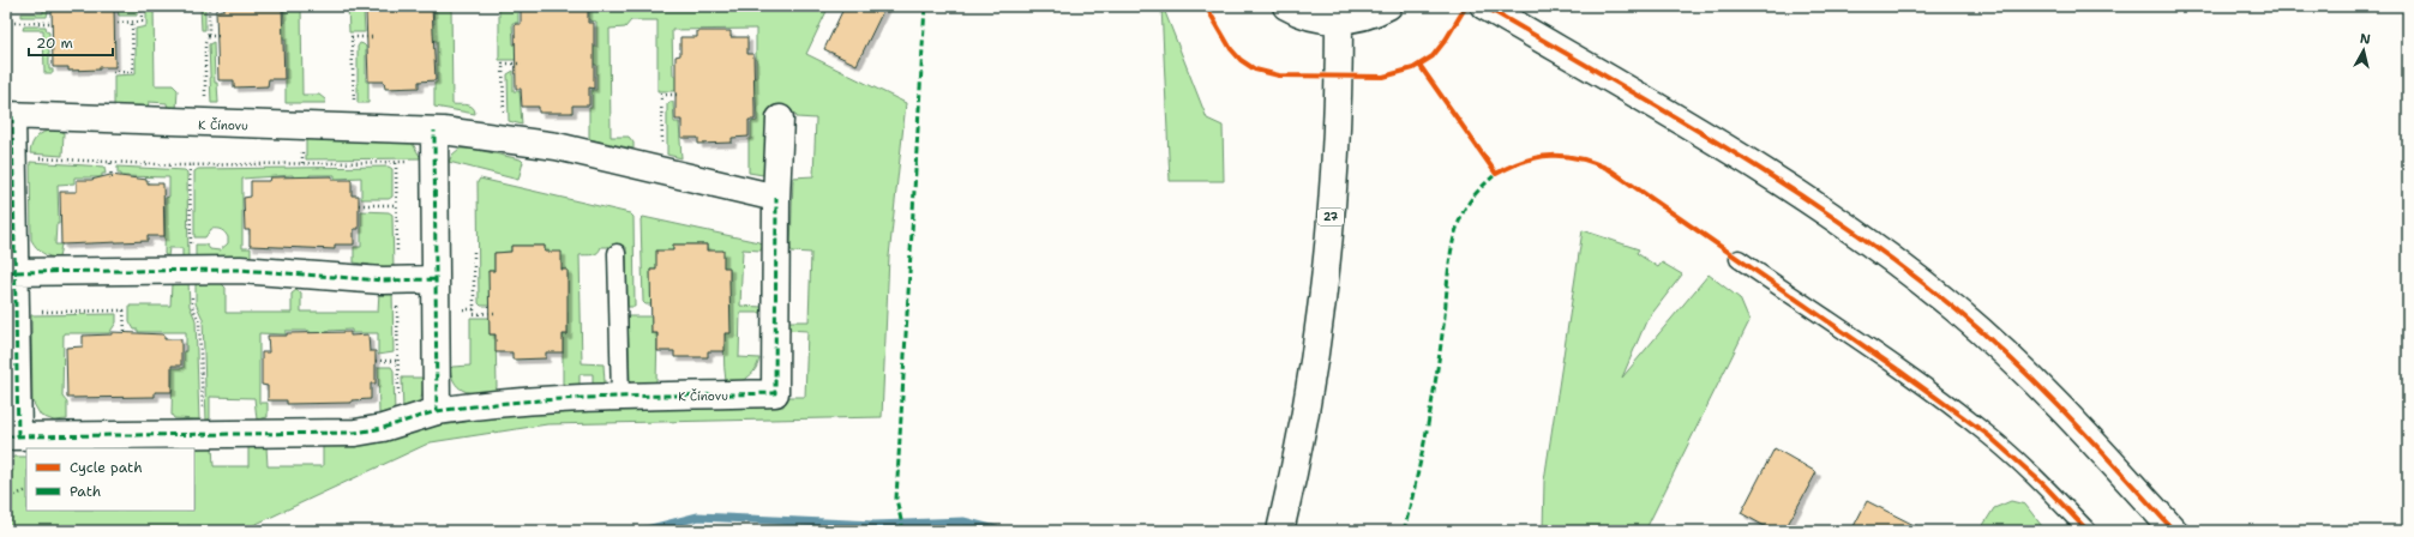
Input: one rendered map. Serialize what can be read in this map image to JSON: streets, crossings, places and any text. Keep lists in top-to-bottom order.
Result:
{
  "streets": {
    "street": ["K Čínovu", "27"]
  },
  "legend": ["Cycle path", "Path"],
  "scale_bar": "20 m",
  "north": "top"
}
